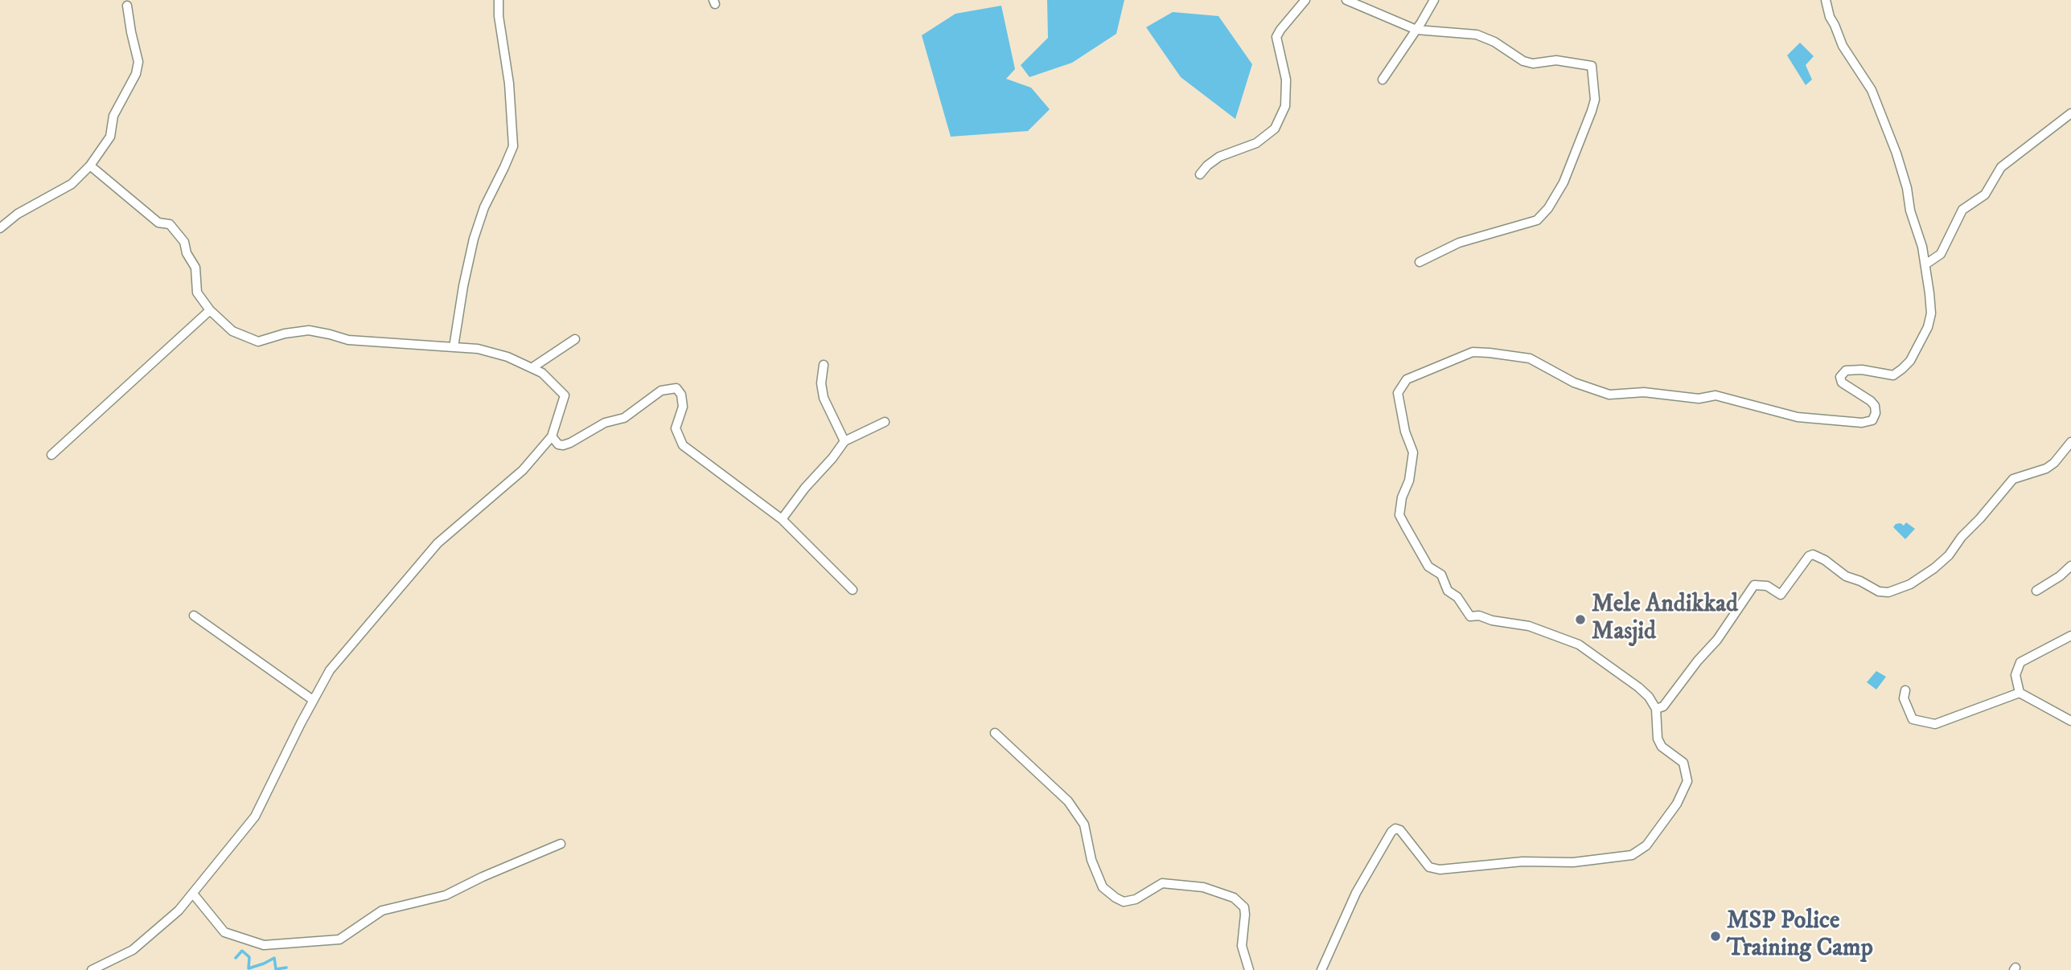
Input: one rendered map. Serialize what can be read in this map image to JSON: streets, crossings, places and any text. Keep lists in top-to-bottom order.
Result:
{
  "places": ["Mele Andikkad Masjid", "MSP Police Training Camp"]
}
